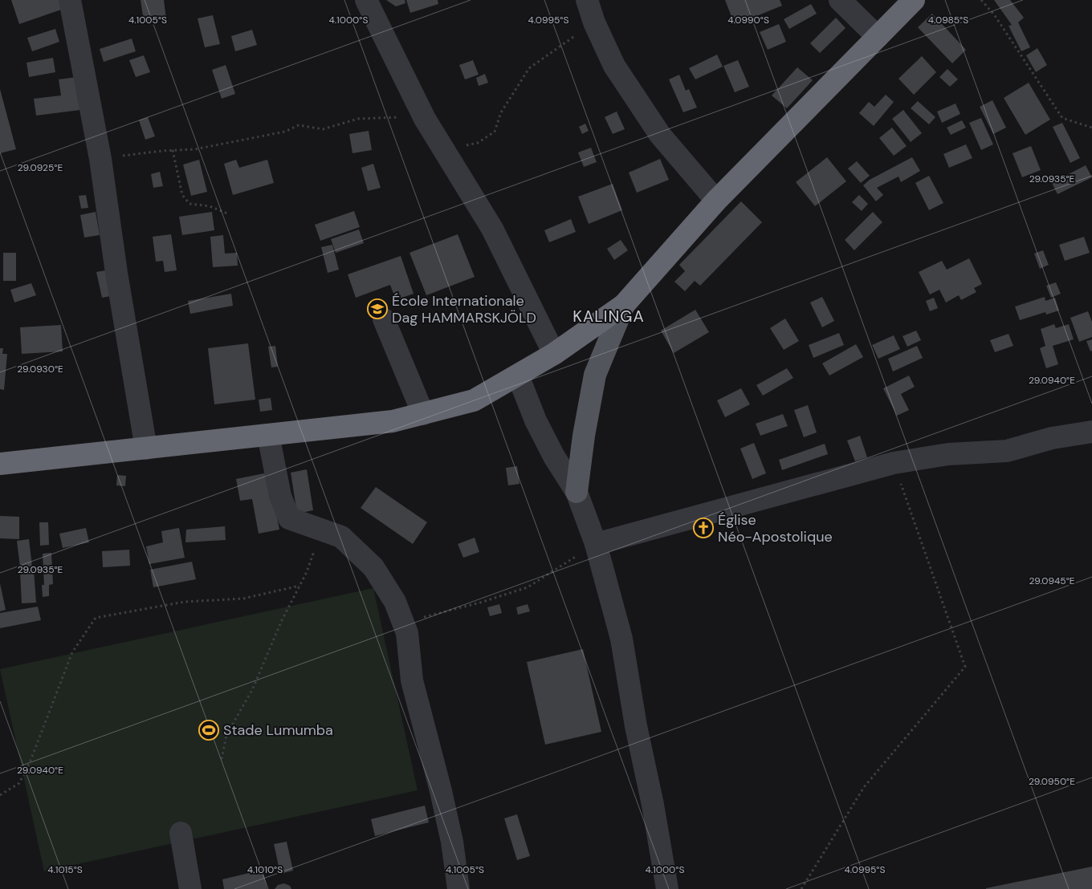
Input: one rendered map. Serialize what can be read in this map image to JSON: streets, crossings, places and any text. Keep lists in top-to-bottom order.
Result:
{
  "districts": ["KALINGA"],
  "places": {
    "school or university": ["École Internationale Dag HAMMARSKJÖLD"],
    "church": ["Église Néo-Apostolique"],
    "sports": ["Stade Lumumba"]
  },
  "coordinates": [
    "4.1005°S",
    "4.1000°S",
    "4.0995°S",
    "4.0990°S",
    "4.0985°S",
    "29.0925°E",
    "29.0935°E",
    "29.0930°E",
    "29.0940°E",
    "29.0945°E",
    "29.0950°E",
    "4.1015°S",
    "4.1010°S"
  ]
}
